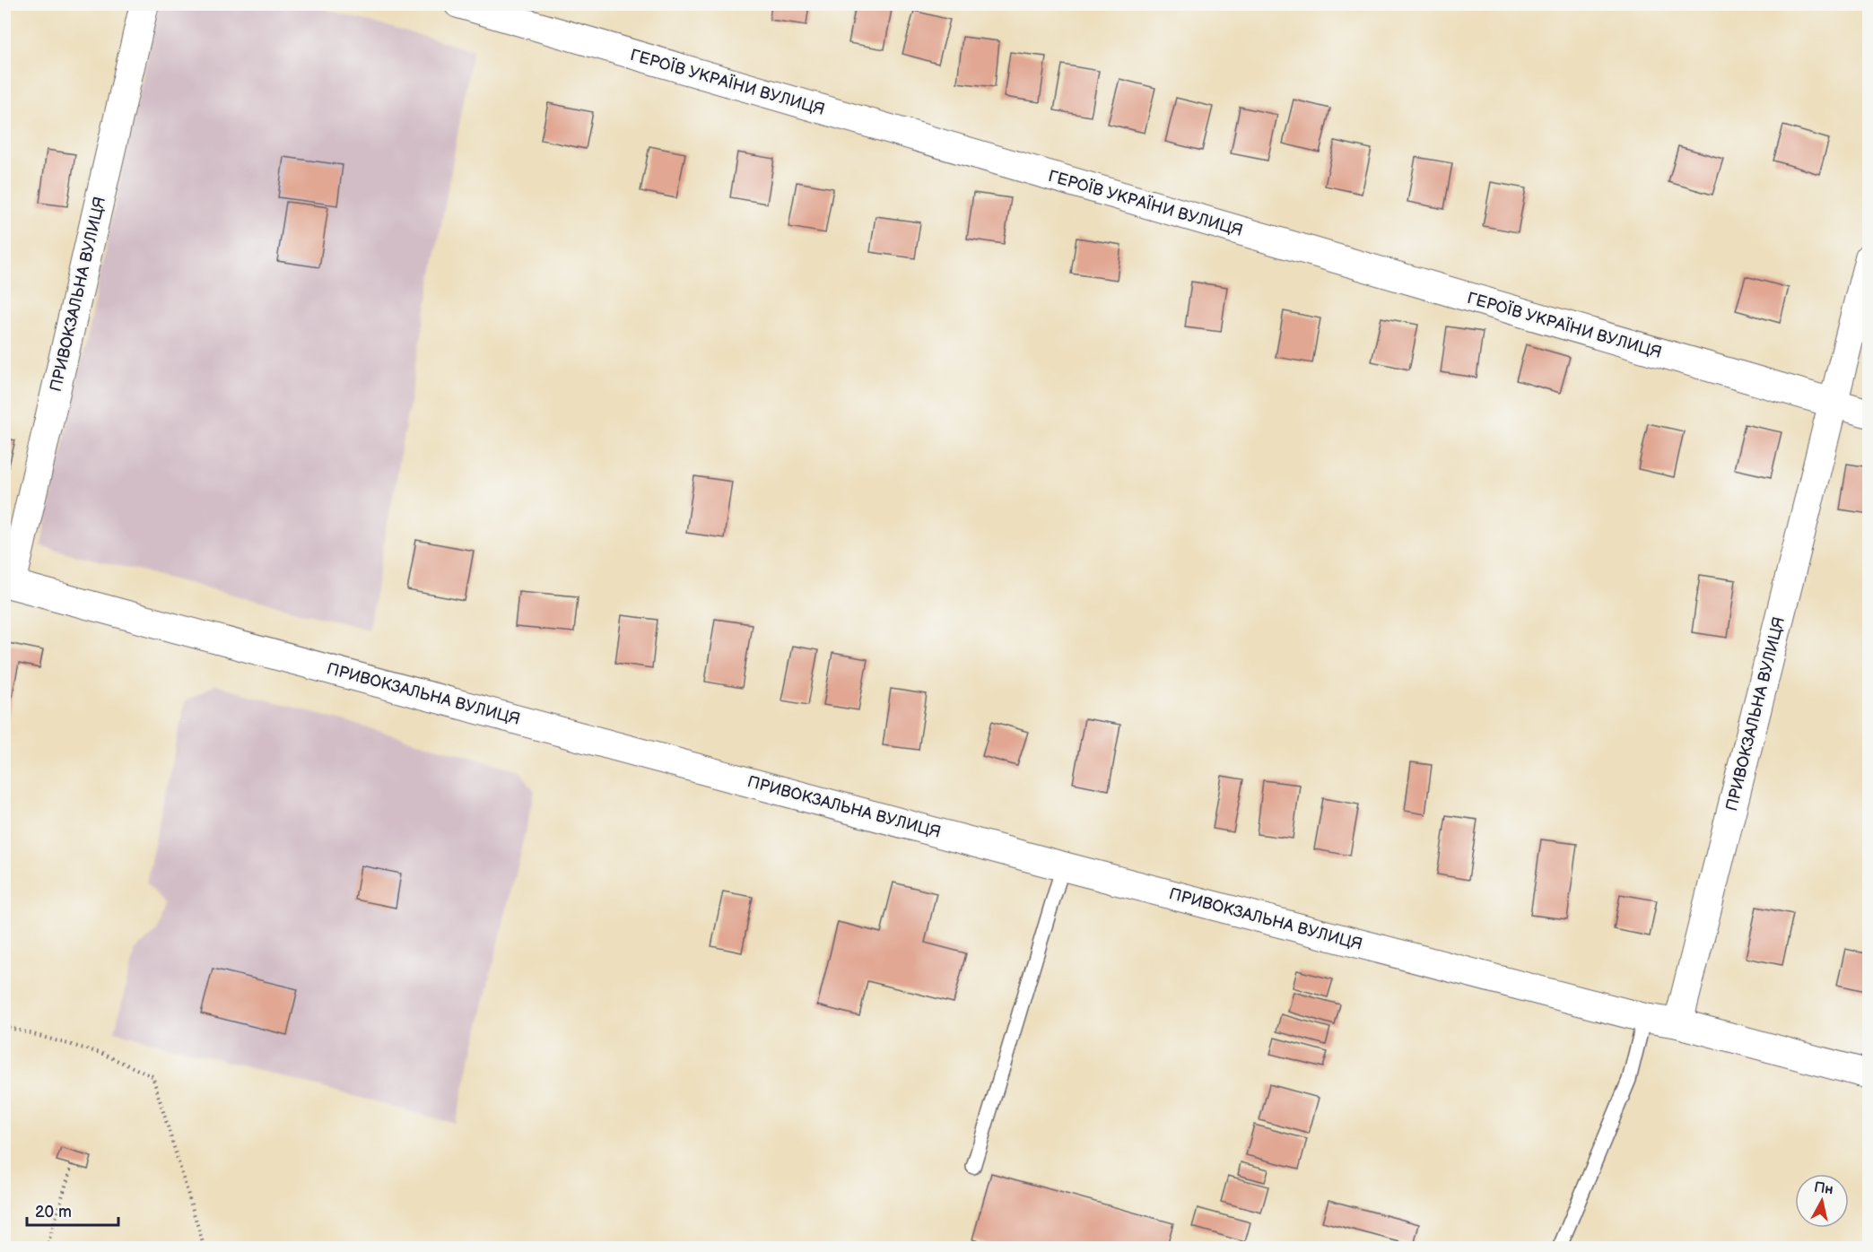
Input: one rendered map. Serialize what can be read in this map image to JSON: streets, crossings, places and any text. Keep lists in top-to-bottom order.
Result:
{
  "streets": {
    "street": ["ГЕРОЇВ УКРАЇНИ ВУЛИЦЯ", "ПРИВОКЗАЛЬНА ВУЛИЦЯ"]
  },
  "crossings": [
    ["ГЕРОЇВ УКРАЇНИ ВУЛИЦЯ", "ПРИВОКЗАЛЬНА ВУЛИЦЯ"]
  ],
  "scale_bar": "20 m",
  "north": "top"
}
